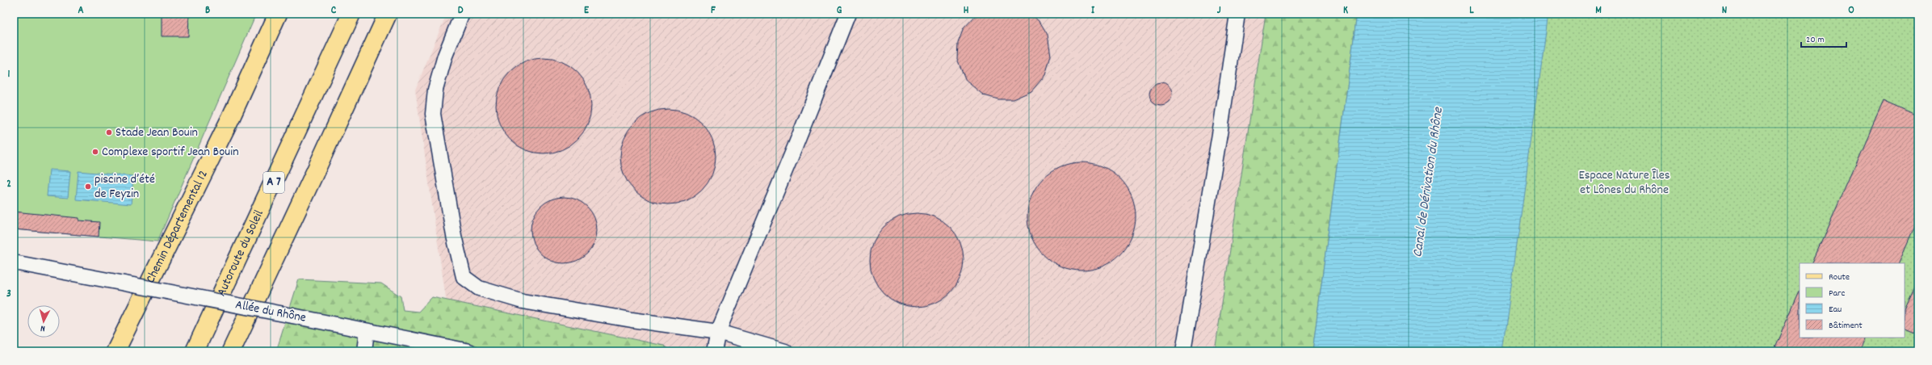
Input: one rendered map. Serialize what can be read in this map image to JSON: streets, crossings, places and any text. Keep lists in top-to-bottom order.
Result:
{
  "streets": {
    "main road": ["A 7", "Chemin Départemental 12", "Autoroute du Soleil"],
    "street": ["Allée du Rhône"]
  },
  "water": ["Canal de Dérivation du Rhône"],
  "parks": ["Espace Nature Îles et Lônes du Rhône"],
  "places": ["Stade Jean Bouin", "Complexe sportif Jean Bouin", "piscine d’été de Feyzin"],
  "legend": [
    "Route",
    "Parc",
    "Eau",
    "Bâtiment"
  ],
  "scale_bar": "20 m",
  "north": "bottom",
  "grid": {
    "columns": [
      "A",
      "B",
      "C",
      "D",
      "E",
      "F",
      "G",
      "H",
      "I",
      "J",
      "K",
      "L",
      "M",
      "N",
      "O"
    ],
    "rows": ["1", "2", "3"]
  }
}
